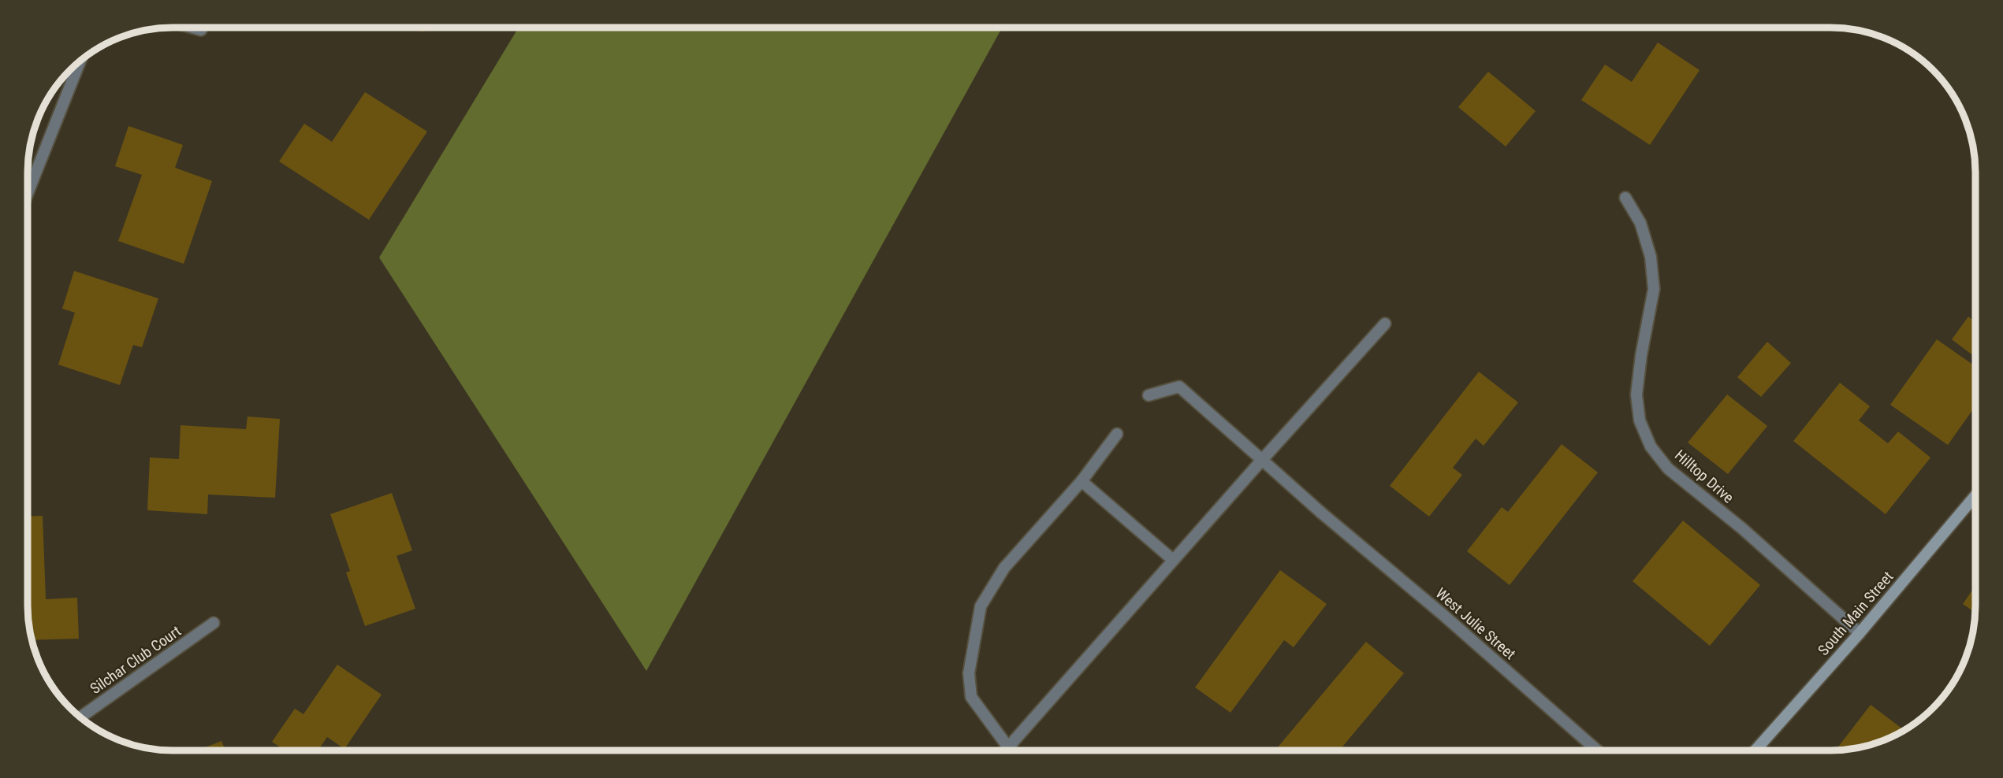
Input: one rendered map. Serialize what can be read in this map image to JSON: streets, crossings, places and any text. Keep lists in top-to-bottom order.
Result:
{
  "streets": {
    "main road": ["South Main Street"],
    "street": ["Hilltop Drive", "West Julie Street", "Silchar Club Court"]
  },
  "crossings": [
    ["Hilltop Drive", "South Main Street"]
  ]
}
